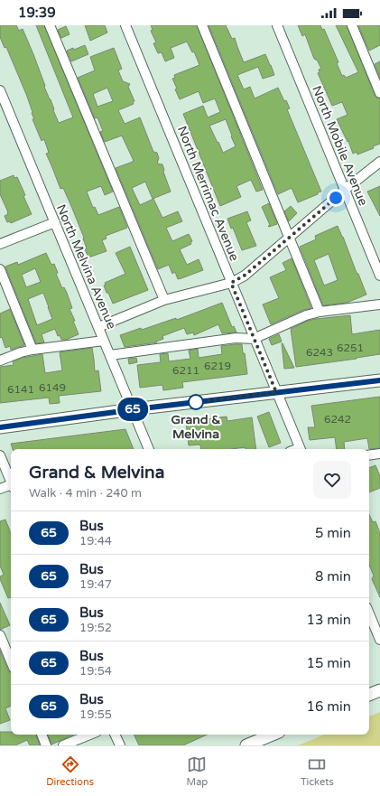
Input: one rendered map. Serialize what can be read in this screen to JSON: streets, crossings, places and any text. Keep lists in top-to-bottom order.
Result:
{
  "streets": {
    "street": ["North Mobile Avenue", "North Merrimac Avenue", "North Melvina Avenue"]
  },
  "places": ["Grand & Melvina"],
  "lines": ["bus line 65"],
  "house_numbers": [
    "6251",
    "6243",
    "6219",
    "6211",
    "6149",
    "6141",
    "6242"
  ],
  "page": {
    "status": "19:39",
    "on_map": "65",
    "heading": ["Grand & Melvina", "Walk · 4 min · 240 m"],
    "list": [
      {
        "mark": "65",
        "name": "Bus",
        "note": "19:44",
        "value": "5 min"
      },
      {
        "mark": "65",
        "name": "Bus",
        "note": "19:47",
        "value": "8 min"
      },
      {
        "mark": "65",
        "name": "Bus",
        "note": "19:52",
        "value": "13 min"
      },
      {
        "mark": "65",
        "name": "Bus",
        "note": "19:54",
        "value": "15 min"
      },
      {
        "mark": "65",
        "name": "Bus",
        "note": "19:55",
        "value": "16 min"
      }
    ],
    "tabs": ["Directions", "Map", "Tickets"]
  }
}
